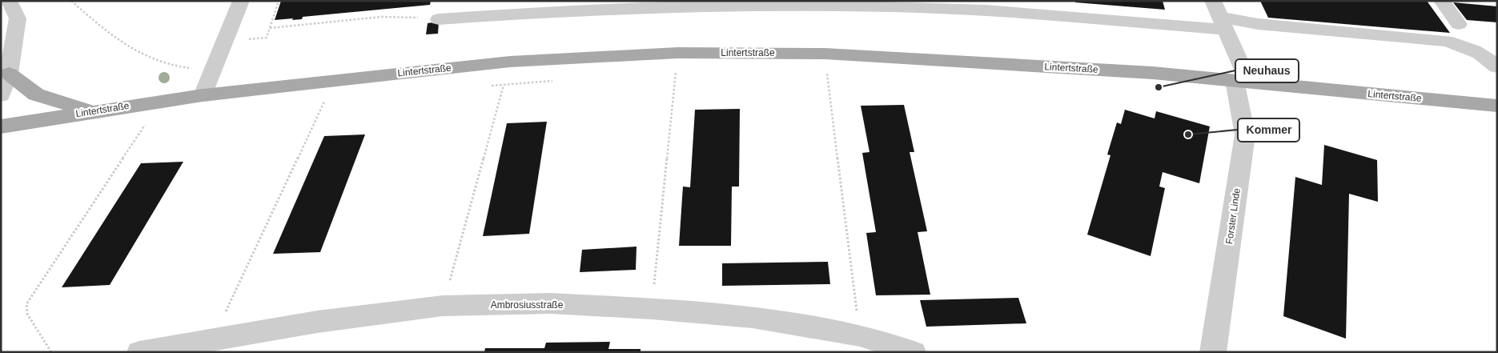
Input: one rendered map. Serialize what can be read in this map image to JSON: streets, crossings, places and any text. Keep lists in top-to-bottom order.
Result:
{
  "streets": {
    "main road": ["Lintertstraße"],
    "street": ["Forster Linde", "Ambrosiusstraße"]
  },
  "crossings": [
    ["Lintertstraße", "Forster Linde"]
  ],
  "places": ["Neuhaus", "Kommer"]
}
